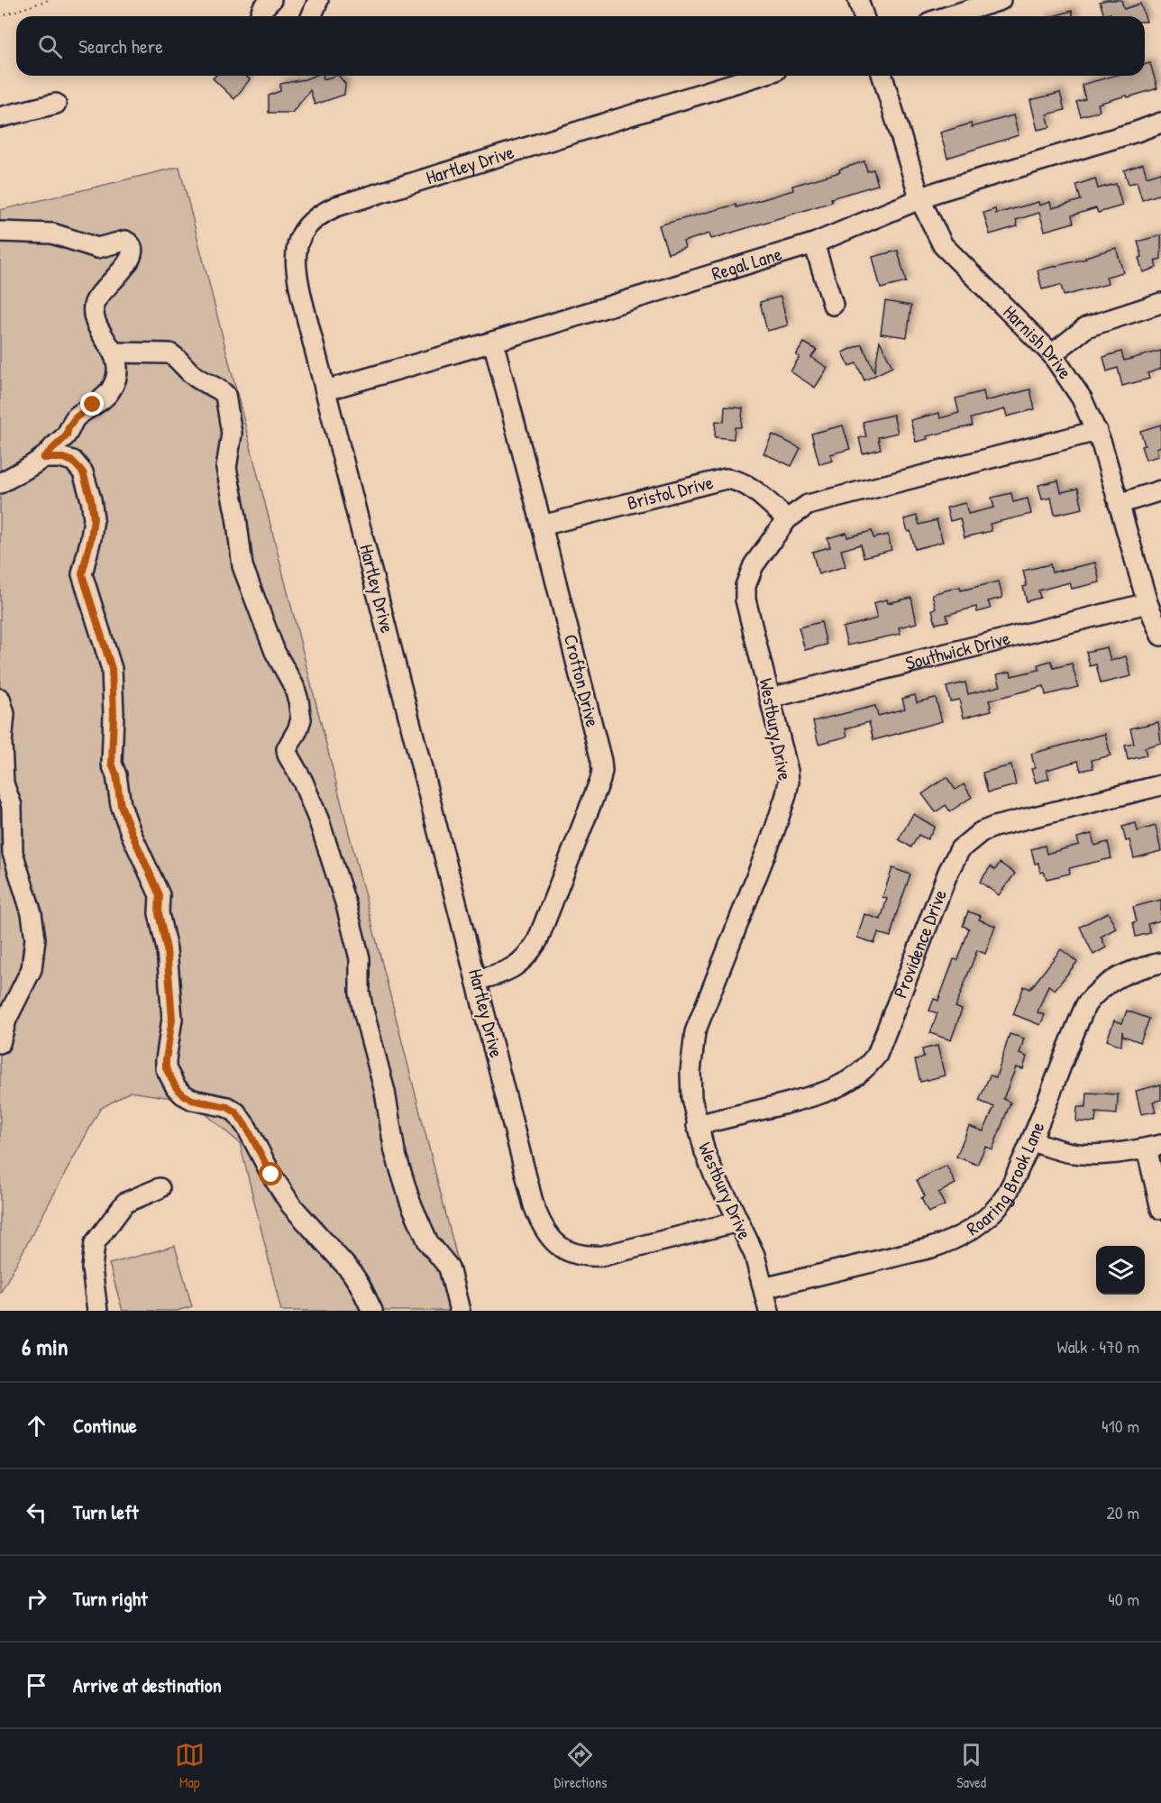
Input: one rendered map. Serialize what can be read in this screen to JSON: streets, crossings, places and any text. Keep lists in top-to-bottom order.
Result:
{
  "streets": {
    "street": [
      "Hartley Drive",
      "Regal Lane",
      "Harnish Drive",
      "Bristol Drive",
      "Southwick Drive",
      "Crofton Drive",
      "Westbury Drive",
      "Providence Drive",
      "Roaring Brook Lane"
    ]
  },
  "crossings": [
    ["Hartley Drive", "Regal Lane"],
    ["Hartley Drive", "Crofton Drive"],
    ["Hartley Drive", "Westbury Drive"],
    ["Regal Lane", "Harnish Drive"],
    ["Regal Lane", "Crofton Drive"],
    ["Harnish Drive", "Southwick Drive"],
    ["Harnish Drive", "Westbury Drive"],
    ["Bristol Drive", "Crofton Drive"],
    ["Bristol Drive", "Westbury Drive"],
    ["Southwick Drive", "Westbury Drive"],
    ["Westbury Drive", "Providence Drive"],
    ["Westbury Drive", "Roaring Brook Lane"]
  ],
  "page": {
    "search": "Search here",
    "heading": ["6 min", "Walk · 470 m"],
    "list": [
      ["Continue", "410 m"],
      ["Turn left", "20 m"],
      ["Turn right", "40 m"],
      "Arrive at destination"
    ],
    "nav": ["Map", "Directions", "Saved"]
  }
}
